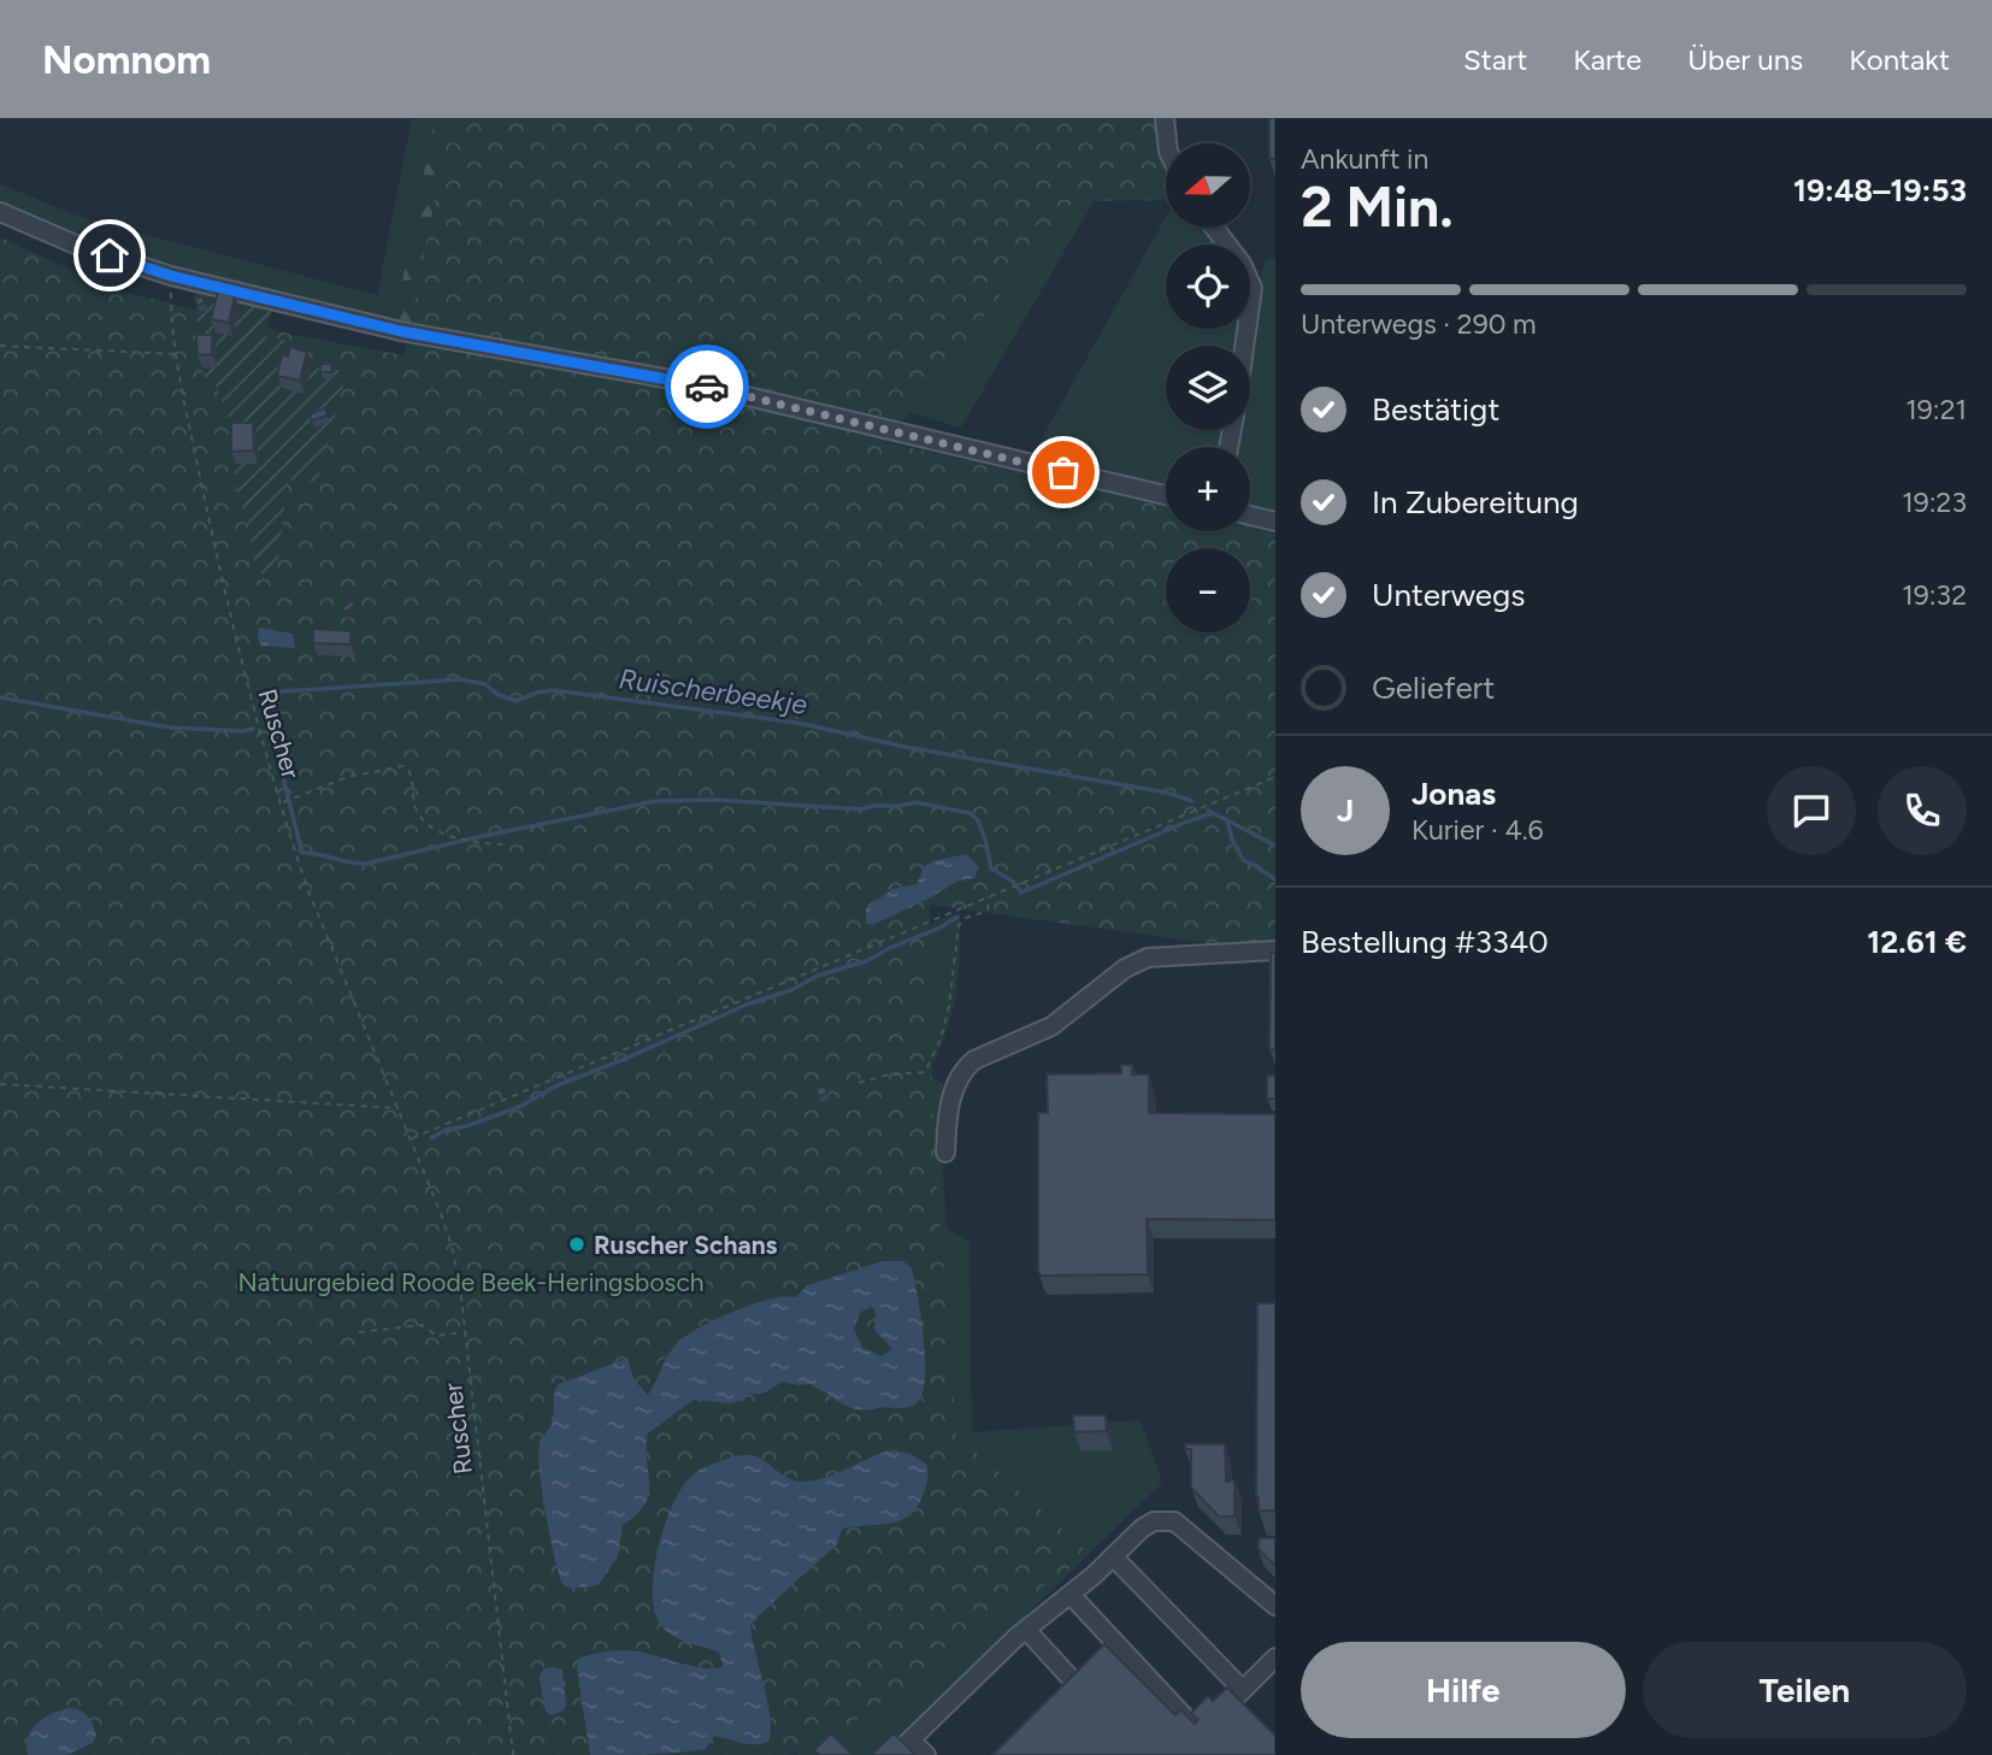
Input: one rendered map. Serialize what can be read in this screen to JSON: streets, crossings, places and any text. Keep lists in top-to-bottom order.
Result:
{
  "streets": {
    "path": ["Ruscher"]
  },
  "water": ["Ruischerbeekje"],
  "parks": ["Natuurgebied Roode Beek-Heringsbosch"],
  "places": ["Ruscher Schans"],
  "north": "left",
  "page": {
    "header": "Nomnom",
    "nav": [
      "Start",
      "Karte",
      "Über uns",
      "Kontakt"
    ],
    "heading": ["2 Min.", "Ankunft in", "19:48–19:53"],
    "panel": [
      "Jonas",
      "Kurier · 4.6",
      "Bestellung #3340",
      "12.61 €"
    ],
    "map_buttons": ["+", "−"],
    "bar": "Unterwegs · 290 m",
    "list": [
      ["Bestätigt", "19:21"],
      ["In Zubereitung", "19:23"],
      ["Unterwegs", "19:32"],
      "Geliefert"
    ],
    "round": "J",
    "buttons": ["Hilfe", "Teilen"]
  }
}
